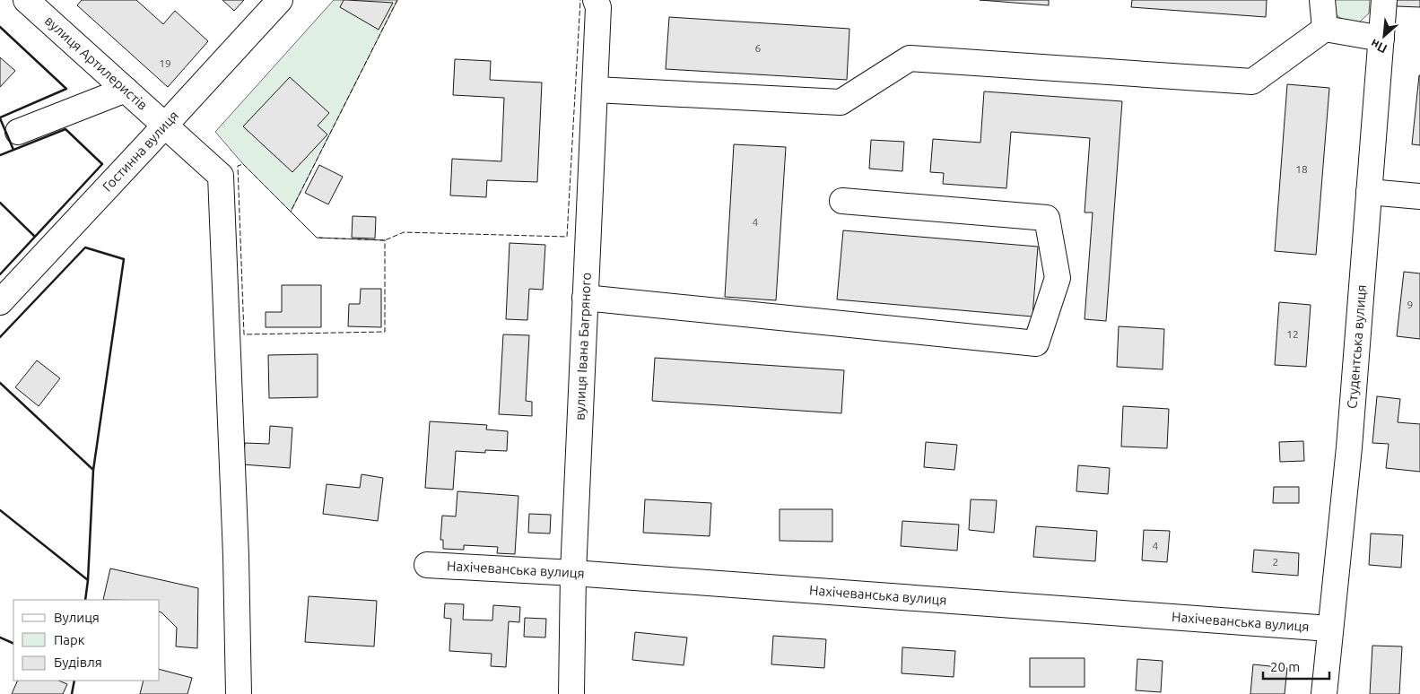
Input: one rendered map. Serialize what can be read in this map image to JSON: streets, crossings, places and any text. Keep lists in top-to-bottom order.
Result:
{
  "streets": {
    "street": [
      "вулиця Артилеристів",
      "Гостинна вулиця",
      "вулиця Івана Багряного",
      "Студентська вулиця",
      "Нахічеванська вулиця"
    ]
  },
  "crossings": [
    ["вулиця Артилеристів", "Гостинна вулиця"],
    ["вулиця Івана Багряного", "Нахічеванська вулиця"],
    ["Студентська вулиця", "Нахічеванська вулиця"]
  ],
  "house_numbers": [
    "6",
    "19",
    "18",
    "4",
    "9",
    "12",
    "4",
    "2"
  ],
  "legend": ["Вулиця", "Парк", "Будівля"],
  "scale_bar": "20 m",
  "north": "bottom left"
}
